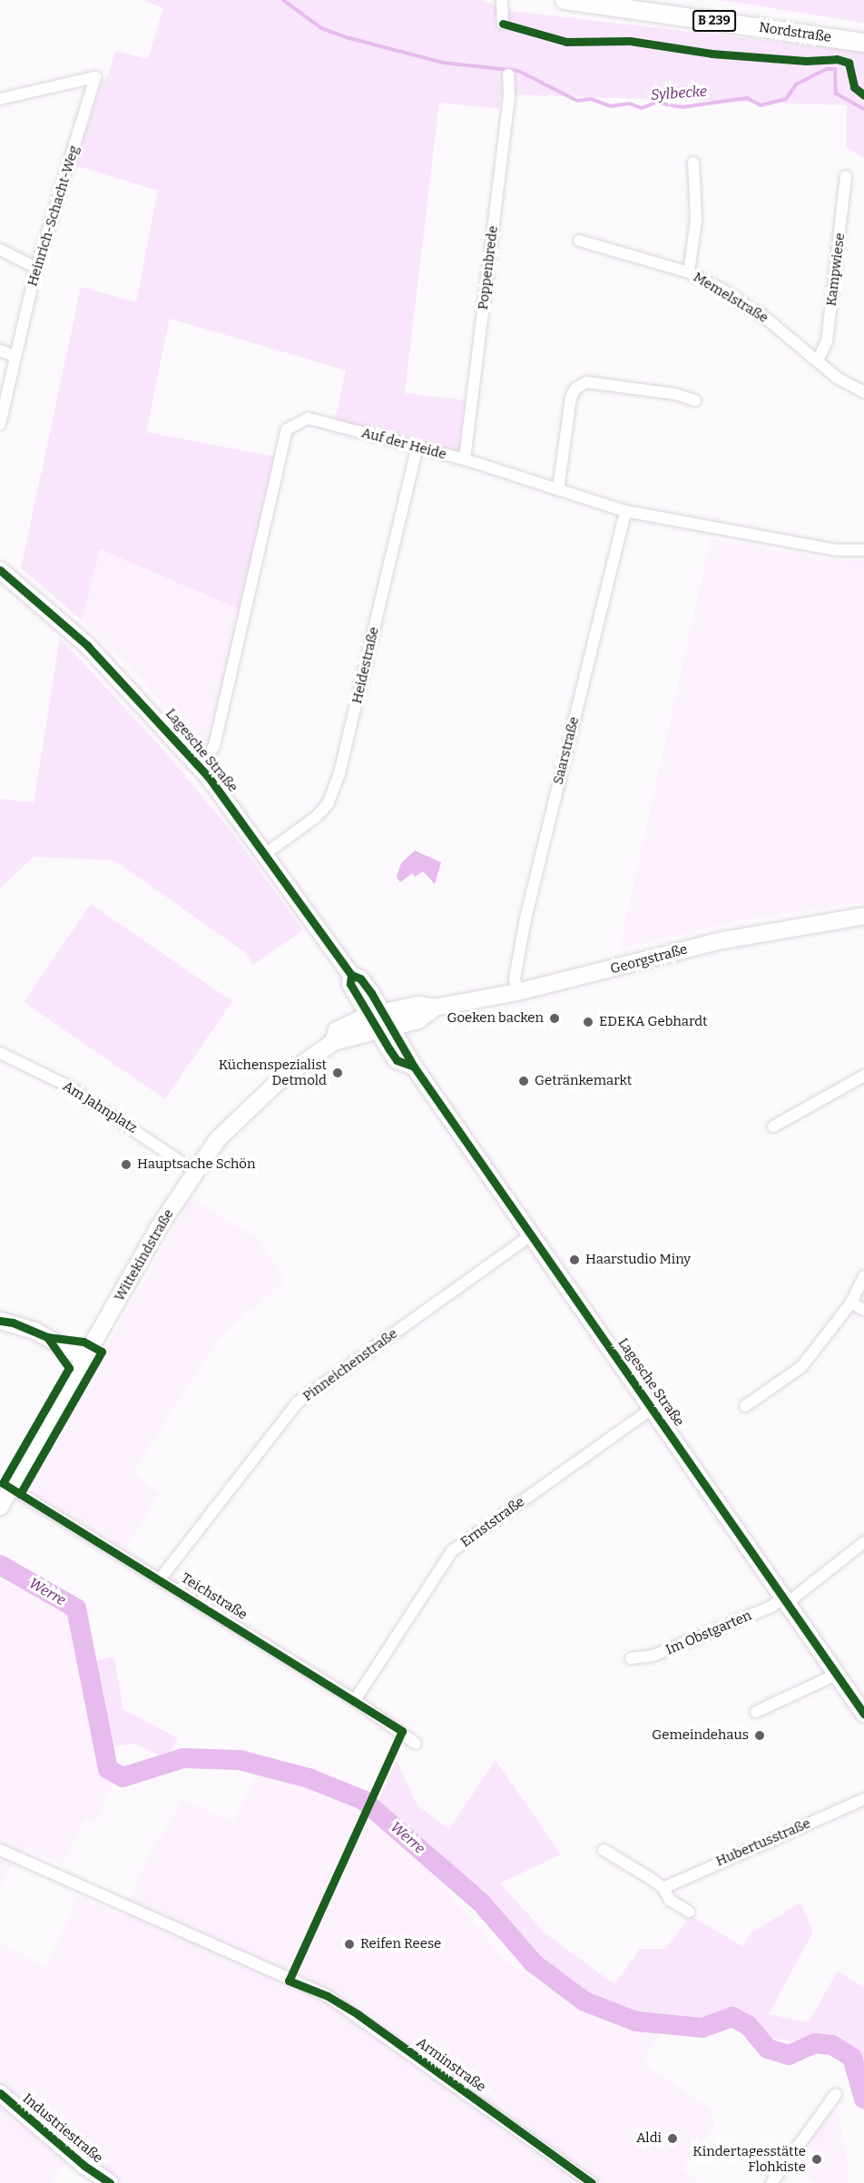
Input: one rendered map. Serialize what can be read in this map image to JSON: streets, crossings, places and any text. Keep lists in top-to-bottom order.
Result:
{
  "streets": {
    "main road": ["B 239", "Nordstraße"],
    "street": [
      "Heinrich-Schacht-Weg",
      "Poppenbrede",
      "Kampwiese",
      "Memelstraße",
      "Auf der Heide",
      "Heidestraße",
      "Lagesche Straße",
      "Saarstraße",
      "Georgstraße",
      "Am Jahnplatz",
      "Wittekindstraße",
      "Pinneichenstraße",
      "Ernststraße",
      "Teichstraße",
      "Im Obstgarten",
      "Hubertusstraße",
      "Arminstraße",
      "Industriestraße"
    ]
  },
  "crossings": [
    ["Poppenbrede", "Auf der Heide"],
    ["Kampwiese", "Memelstraße"],
    ["Auf der Heide", "Heidestraße"],
    ["Auf der Heide", "Lagesche Straße"],
    ["Auf der Heide", "Saarstraße"],
    ["Heidestraße", "Lagesche Straße"],
    ["Lagesche Straße", "Georgstraße"],
    ["Lagesche Straße", "Wittekindstraße"],
    ["Lagesche Straße", "Pinneichenstraße"],
    ["Lagesche Straße", "Ernststraße"],
    ["Lagesche Straße", "Im Obstgarten"],
    ["Saarstraße", "Georgstraße"],
    ["Georgstraße", "Wittekindstraße"],
    ["Am Jahnplatz", "Wittekindstraße"],
    ["Wittekindstraße", "Teichstraße"],
    ["Pinneichenstraße", "Teichstraße"],
    ["Ernststraße", "Teichstraße"]
  ],
  "water": ["Sylbecke", "Werre"],
  "places": [
    "Goeken backen",
    "EDEKA Gebhardt",
    "Küchenspezialist Detmold",
    "Getränkemarkt",
    "Hauptsache Schön",
    "Haarstudio Miny",
    "Gemeindehaus",
    "Reifen Reese",
    "Aldi",
    "Kindertagesstätte Flohkiste"
  ]
}
